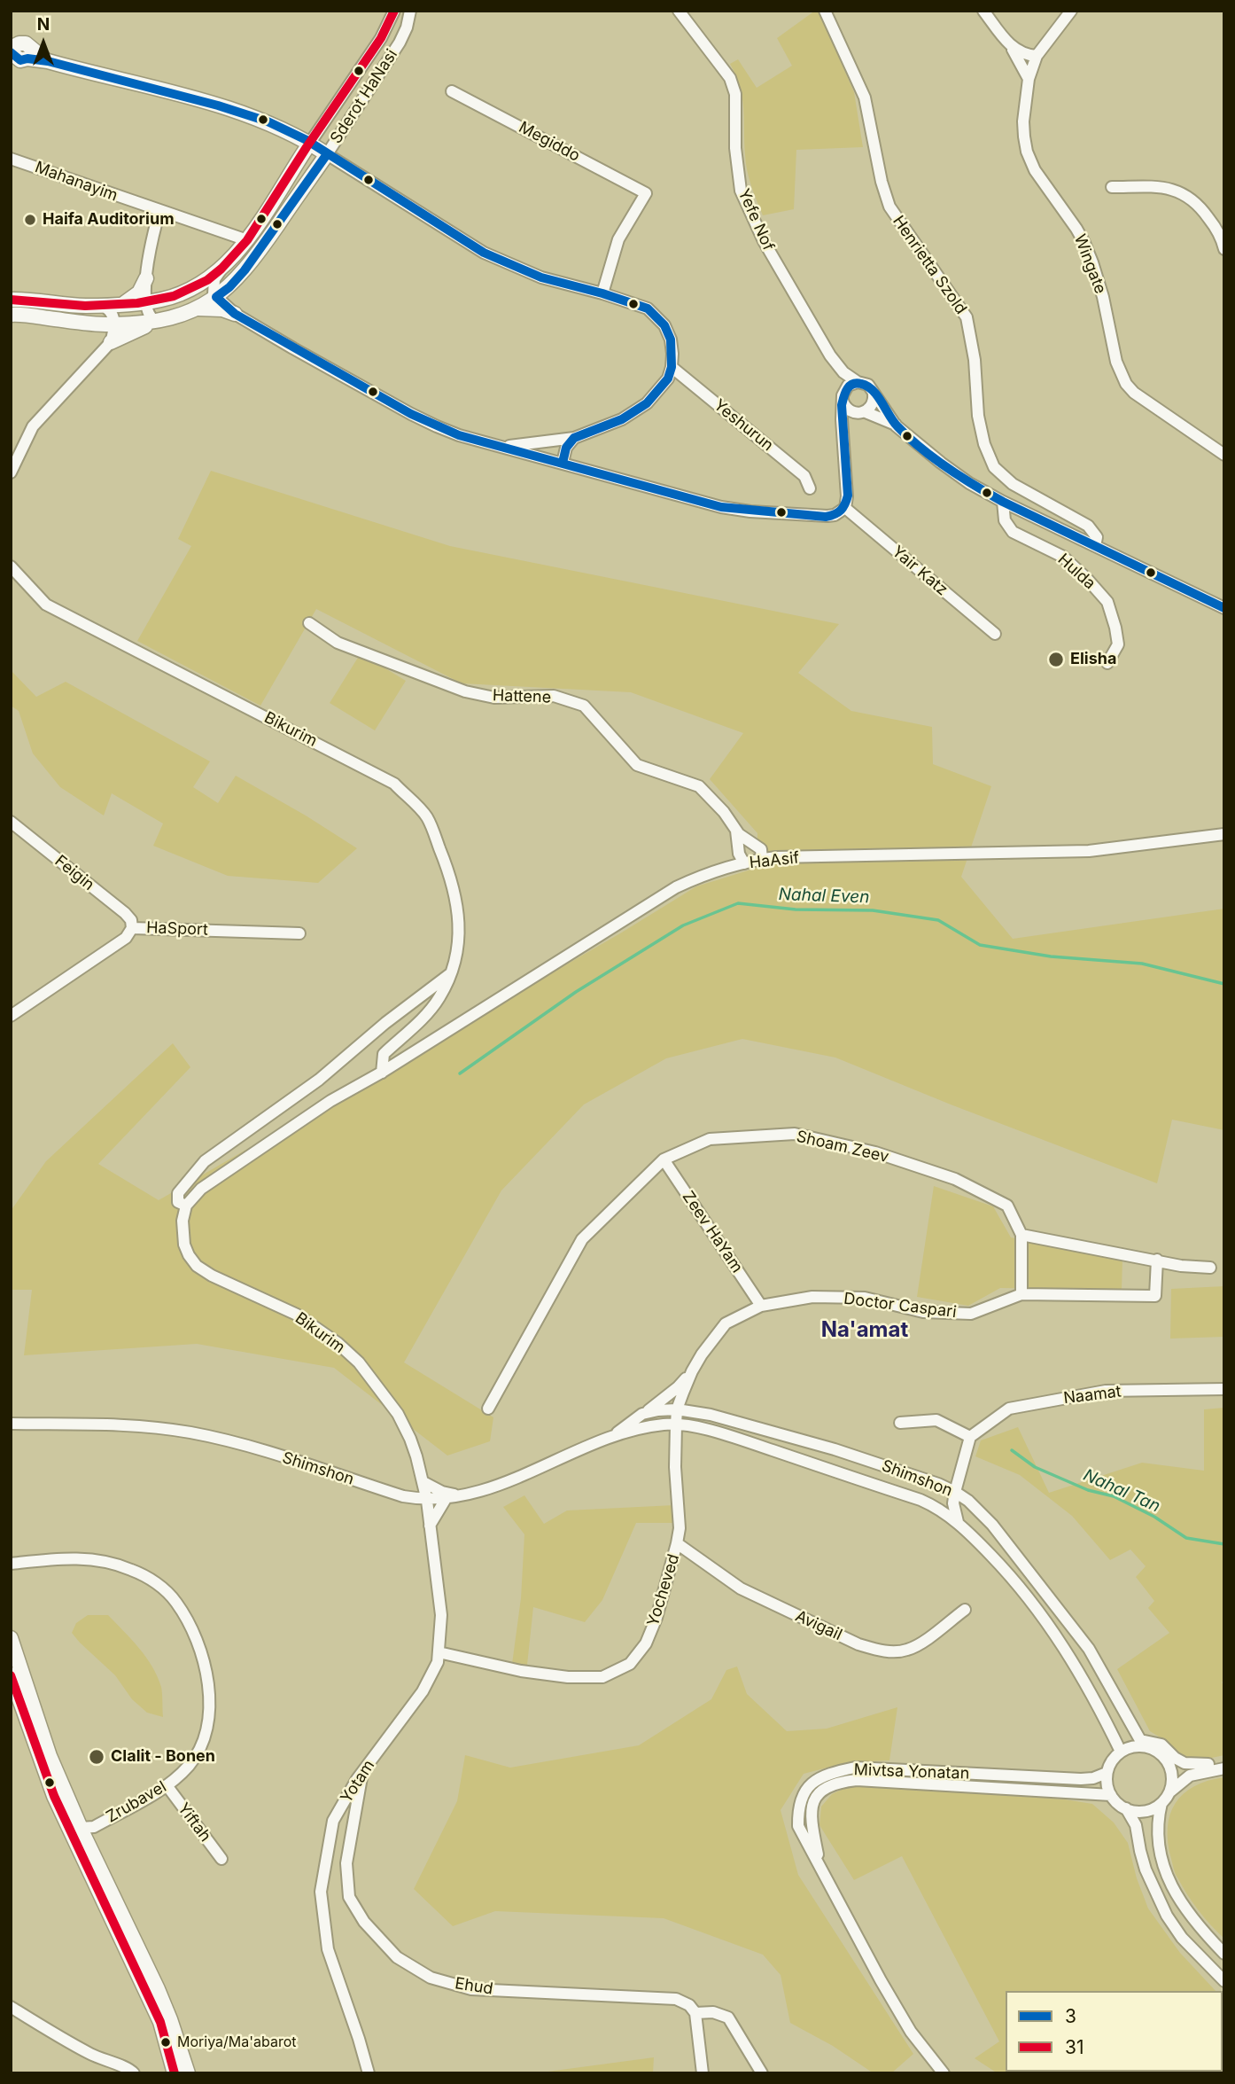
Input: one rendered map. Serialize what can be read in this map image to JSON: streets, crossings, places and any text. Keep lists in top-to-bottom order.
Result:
{
  "streets": {
    "main road": ["Sderot HaNasi"],
    "street": [
      "Megiddo",
      "Mahanayim",
      "Yefe Nof",
      "Wingate",
      "Henrietta Szold",
      "Yeshurun",
      "Yair Katz",
      "Hulda",
      "Hattene",
      "Bikurim",
      "HaAsif",
      "Feigin",
      "HaSport",
      "Shoam Zeev",
      "Zeev HaYam",
      "Doctor Caspari",
      "Naamat",
      "Shimshon",
      "Yocheved",
      "Avigail",
      "Mivtsa Yonatan",
      "Yotam",
      "Zrubavel",
      "Yiftah",
      "Ehud"
    ]
  },
  "crossings": [
    ["Sderot HaNasi", "Mahanayim"],
    ["Hattene", "HaAsif"],
    ["Bikurim", "HaAsif"],
    ["Bikurim", "Shimshon"],
    ["Bikurim", "Yotam"],
    ["Feigin", "HaSport"],
    ["Shoam Zeev", "Zeev HaYam"],
    ["Shoam Zeev", "Doctor Caspari"],
    ["Zeev HaYam", "Doctor Caspari"],
    ["Doctor Caspari", "Shimshon"],
    ["Doctor Caspari", "Yocheved"],
    ["Shimshon", "Yocheved"],
    ["Shimshon", "Mivtsa Yonatan"],
    ["Shimshon", "Yotam"],
    ["Yocheved", "Avigail"],
    ["Yocheved", "Yotam"],
    ["Yotam", "Ehud"],
    ["Zrubavel", "Yiftah"]
  ],
  "districts": ["Na'amat"],
  "water": ["Nahal Even", "Nahal Tan"],
  "places": [
    "Haifa Auditorium",
    "Elisha",
    "Clalit - Bonen",
    "Moriya/Ma'abarot"
  ],
  "lines": ["transit line 31", "transit line 3"],
  "legend": ["3", "31"],
  "north": "top"
}
